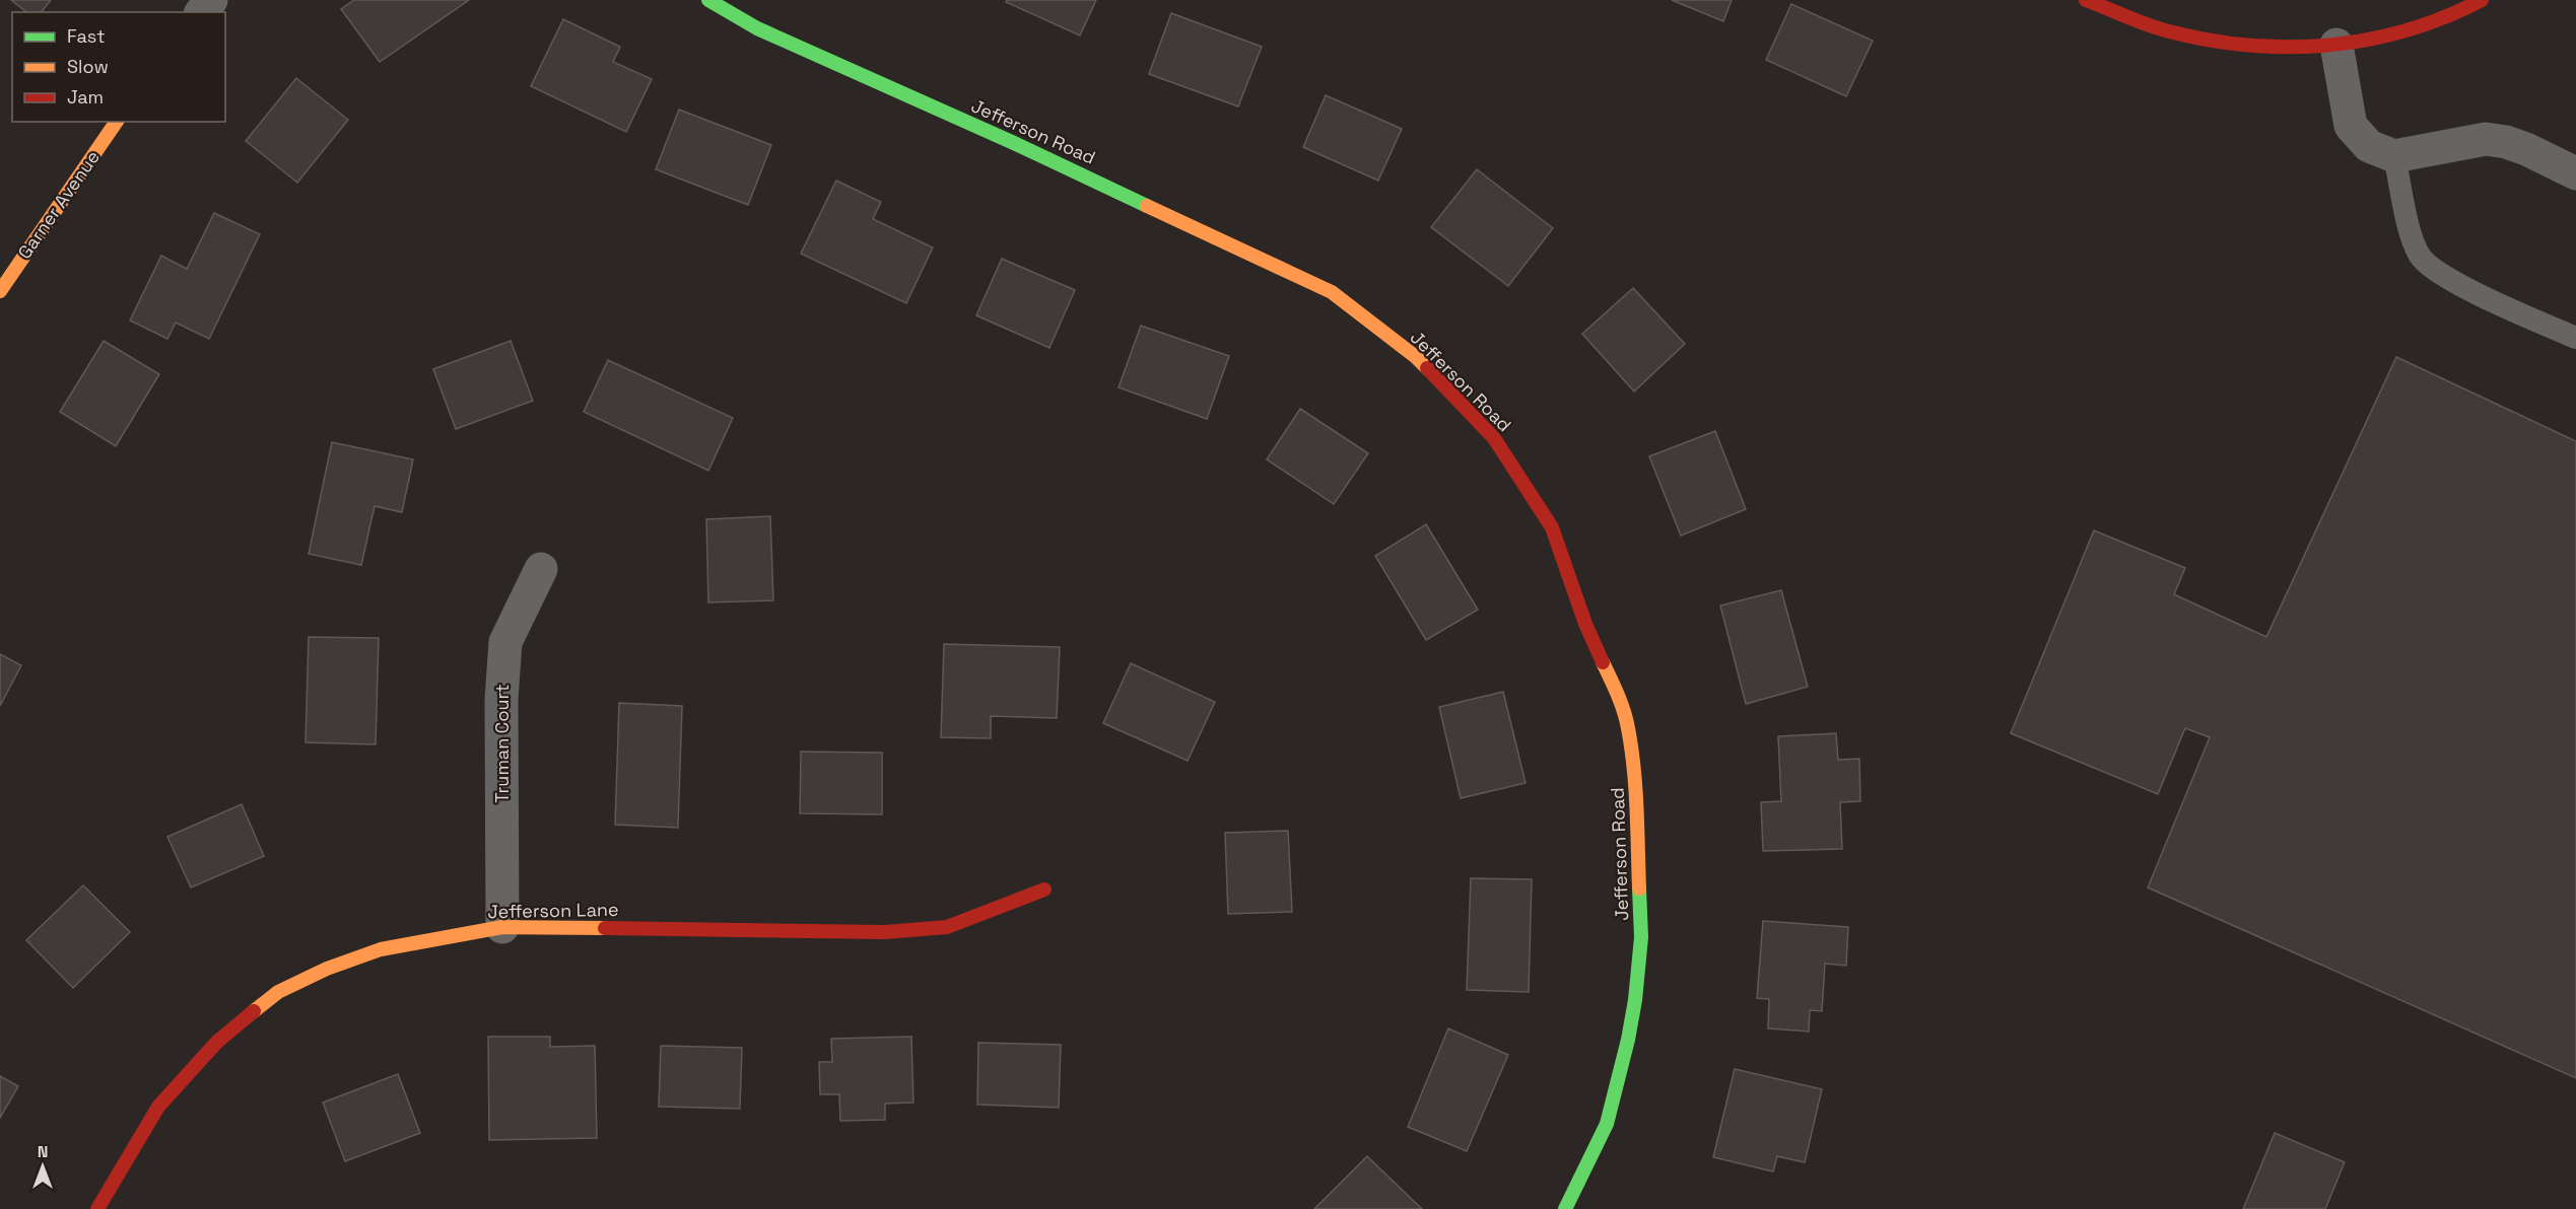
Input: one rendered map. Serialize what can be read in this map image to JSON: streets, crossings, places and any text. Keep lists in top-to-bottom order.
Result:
{
  "streets": {
    "street": [
      "Jefferson Road",
      "Garner Avenue",
      "Truman Court",
      "Jefferson Lane"
    ]
  },
  "crossings": [
    ["Truman Court", "Jefferson Lane"]
  ],
  "legend": ["Fast", "Slow", "Jam"],
  "north": "top"
}
